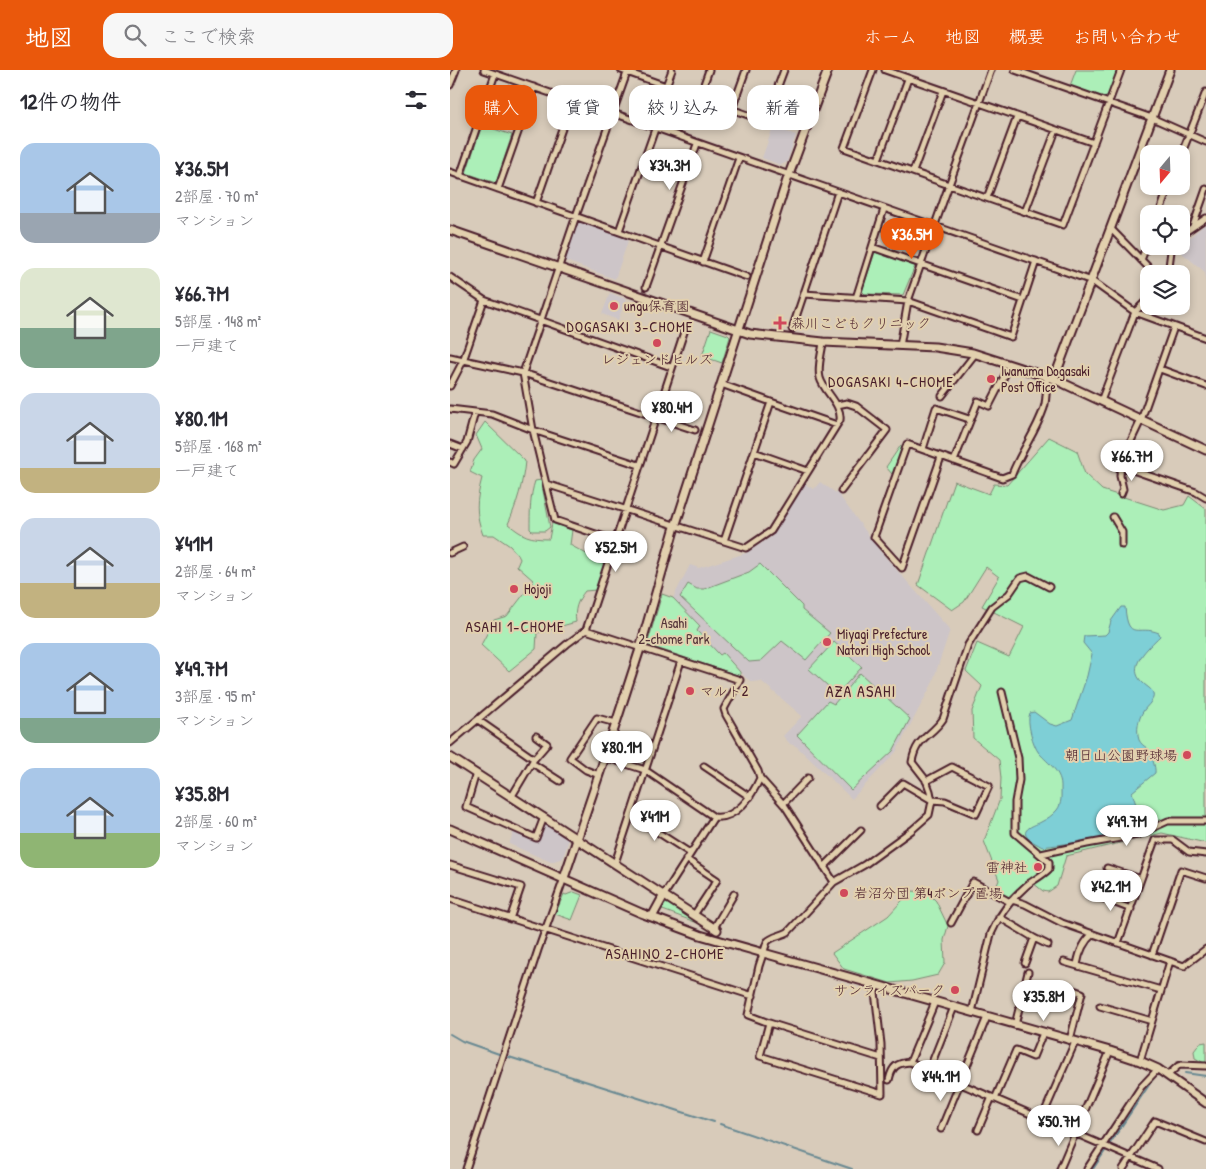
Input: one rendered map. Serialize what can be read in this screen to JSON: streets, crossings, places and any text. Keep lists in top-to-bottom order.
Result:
{
  "districts": [
    "DOGASAKI 3-CHOME",
    "DOGASAKI 4-CHOME",
    "ASAHI 1-CHOME",
    "AZA ASAHI",
    "ASAHINO 2-CHOME"
  ],
  "parks": ["Asahi 2-chome Park"],
  "places": {
    "other": [
      "ungu保育園",
      "レジェンドヒルズ",
      "Iwanuma Dogasaki Post Office",
      "Hojoji",
      "Miyagi Prefecture Natori High School",
      "マルト2",
      "朝日山公園野球場",
      "雷神社",
      "岩沼分団 第4ポンプ置場",
      "サンライズパーク"
    ],
    "health": ["森川こどもクリニック"]
  },
  "north": "bottom",
  "page": {
    "header": "地図",
    "search": "ここで検索",
    "nav": [
      "ホーム",
      "地図",
      "概要",
      "お問い合わせ"
    ],
    "heading": "12件の物件",
    "chip": [
      "購入",
      "賃貸",
      "絞り込み",
      "新着"
    ],
    "list": [
      {
        "name": "¥36.5M",
        "note": "2部屋 · 70 m² · マンション"
      },
      {
        "name": "¥66.7M",
        "note": "5部屋 · 148 m² · 一戸建て"
      },
      {
        "name": "¥80.1M",
        "note": "5部屋 · 168 m² · 一戸建て"
      },
      {
        "name": "¥41M",
        "note": "2部屋 · 64 m² · マンション"
      },
      {
        "name": "¥49.7M",
        "note": "3部屋 · 95 m² · マンション"
      },
      {
        "name": "¥35.8M",
        "note": "2部屋 · 60 m² · マンション"
      }
    ],
    "price": [
      "¥34.3M",
      "¥36.5M",
      "¥80.4M",
      "¥66.7M",
      "¥52.5M",
      "¥80.1M",
      "¥41M",
      "¥49.7M",
      "¥42.1M",
      "¥35.8M",
      "¥44.1M",
      "¥50.7M"
    ]
  }
}
